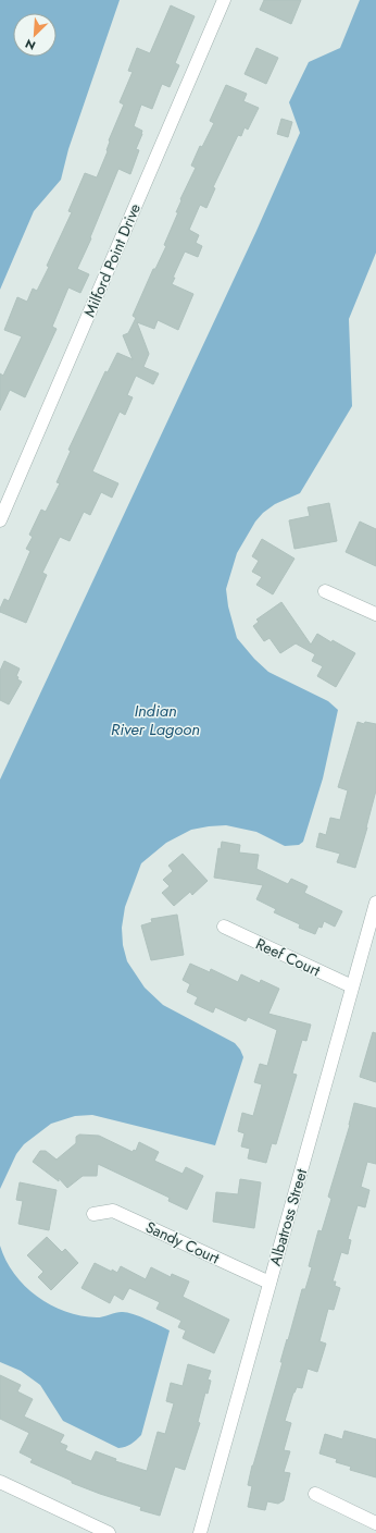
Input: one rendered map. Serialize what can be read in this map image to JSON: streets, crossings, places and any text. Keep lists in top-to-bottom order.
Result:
{
  "streets": {
    "street": [
      "Milford Point Drive",
      "Reef Court",
      "Albatross Street",
      "Sandy Court"
    ]
  },
  "crossings": [
    ["Reef Court", "Albatross Street"],
    ["Albatross Street", "Sandy Court"]
  ],
  "water": ["Indian River Lagoon"],
  "north": "bottom left"
}
